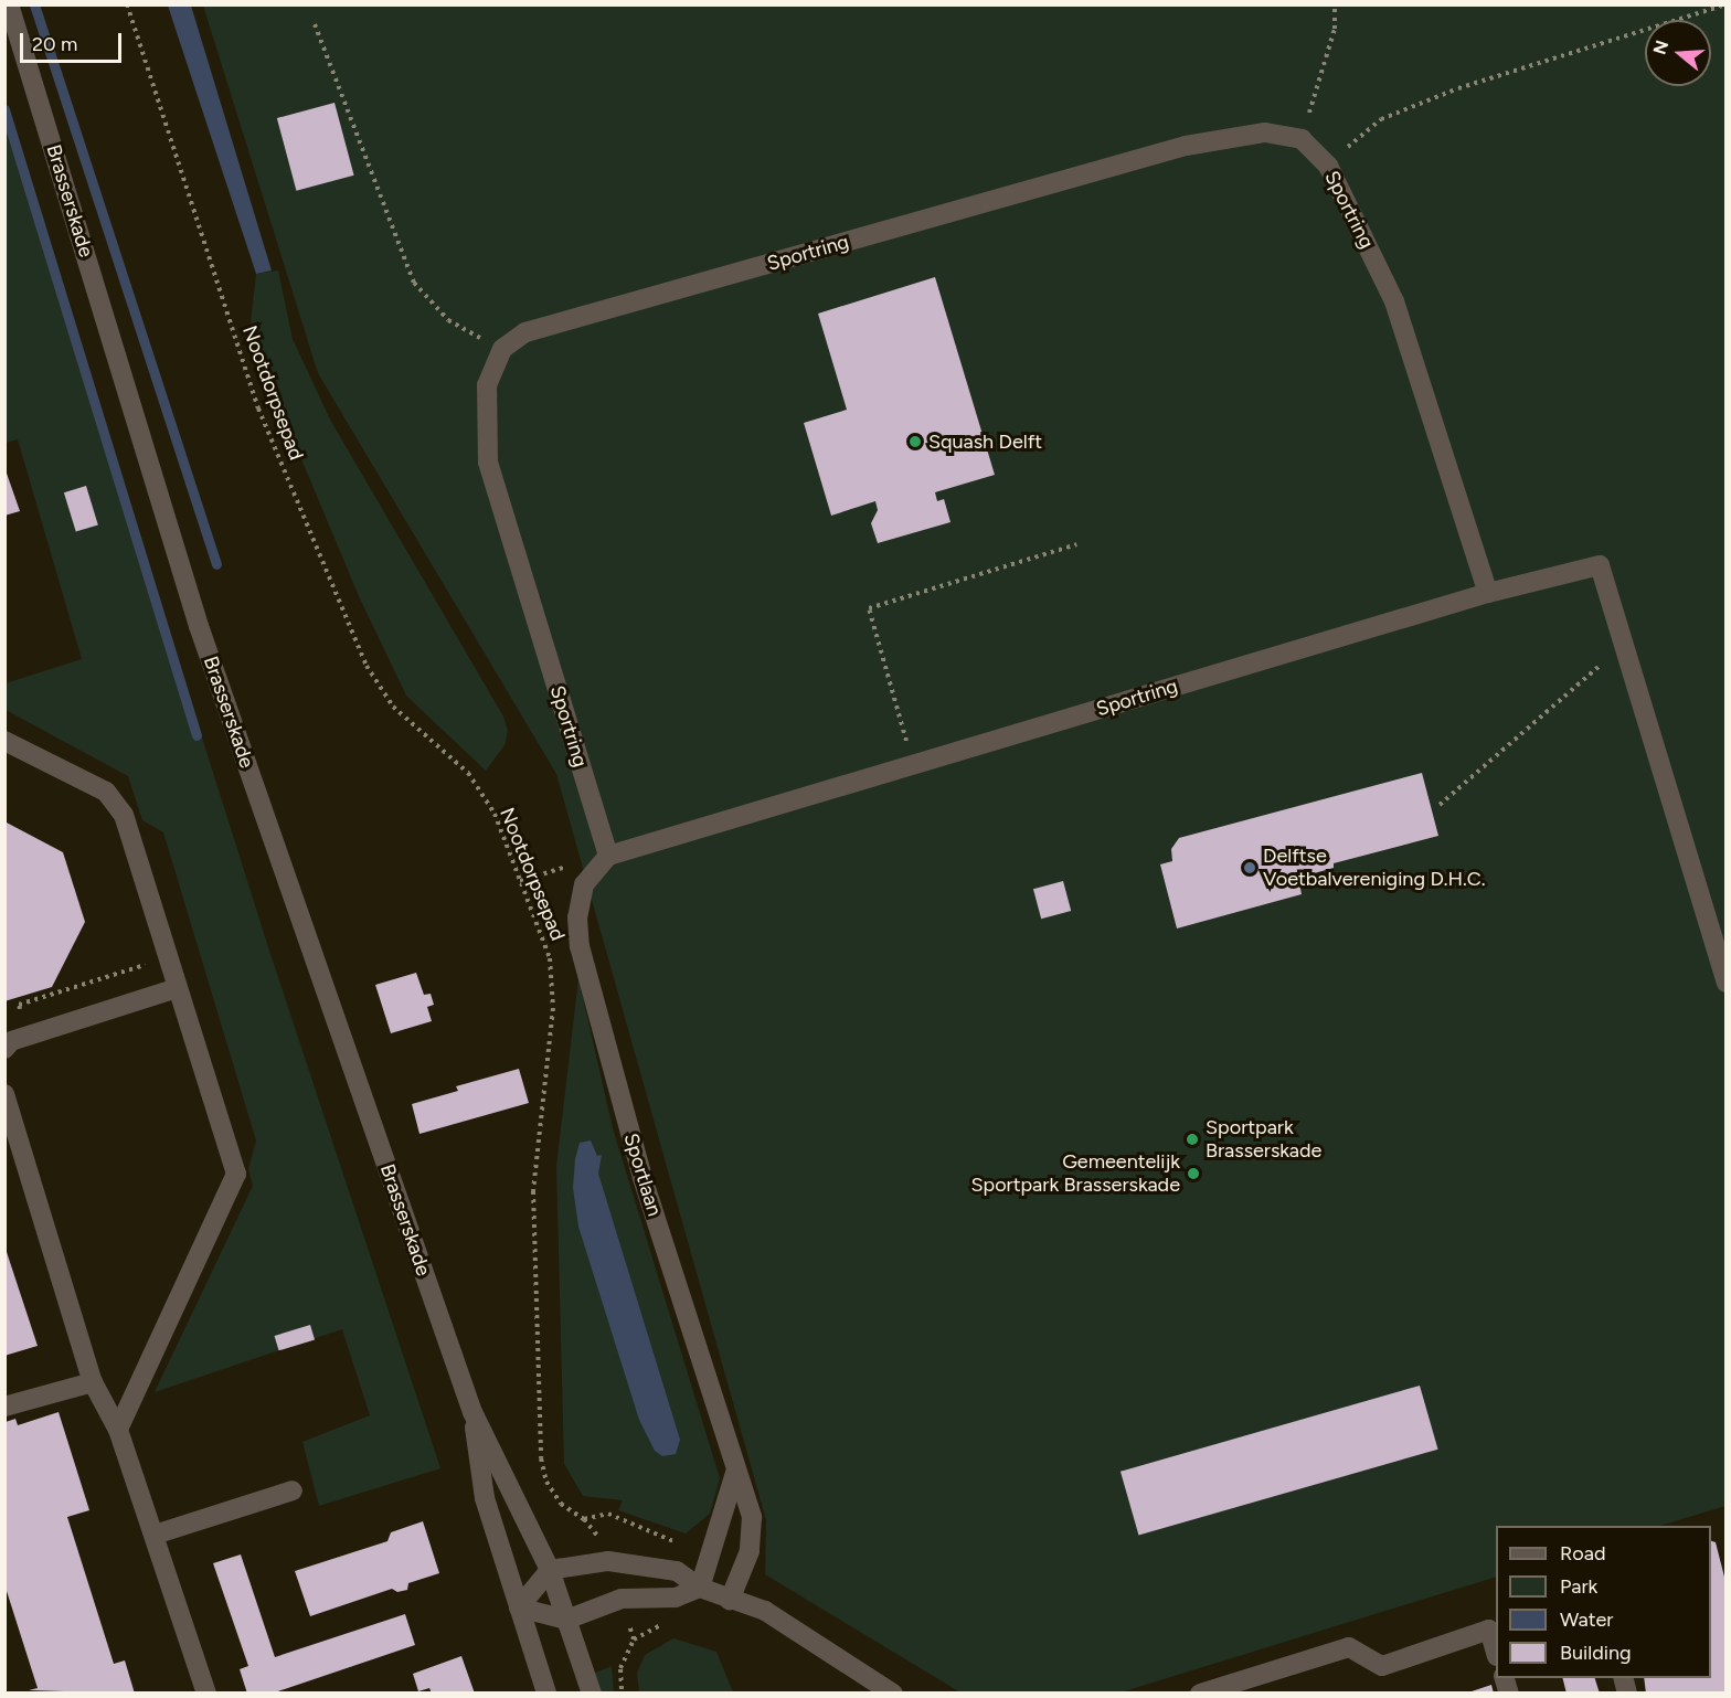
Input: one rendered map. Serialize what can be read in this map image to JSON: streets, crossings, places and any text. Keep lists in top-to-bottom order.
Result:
{
  "streets": {
    "street": ["Brasserskade", "Sportring", "Sportlaan"],
    "path": ["Nootdorpsepad"]
  },
  "places": [
    "Squash Delft",
    "Delftse Voetbalvereniging D.H.C.",
    "Sportpark Brasserskade",
    "Gemeentelijk Sportpark Brasserskade"
  ],
  "legend": [
    "Road",
    "Park",
    "Water",
    "Building"
  ],
  "scale_bar": "20 m",
  "north": "left"
}
